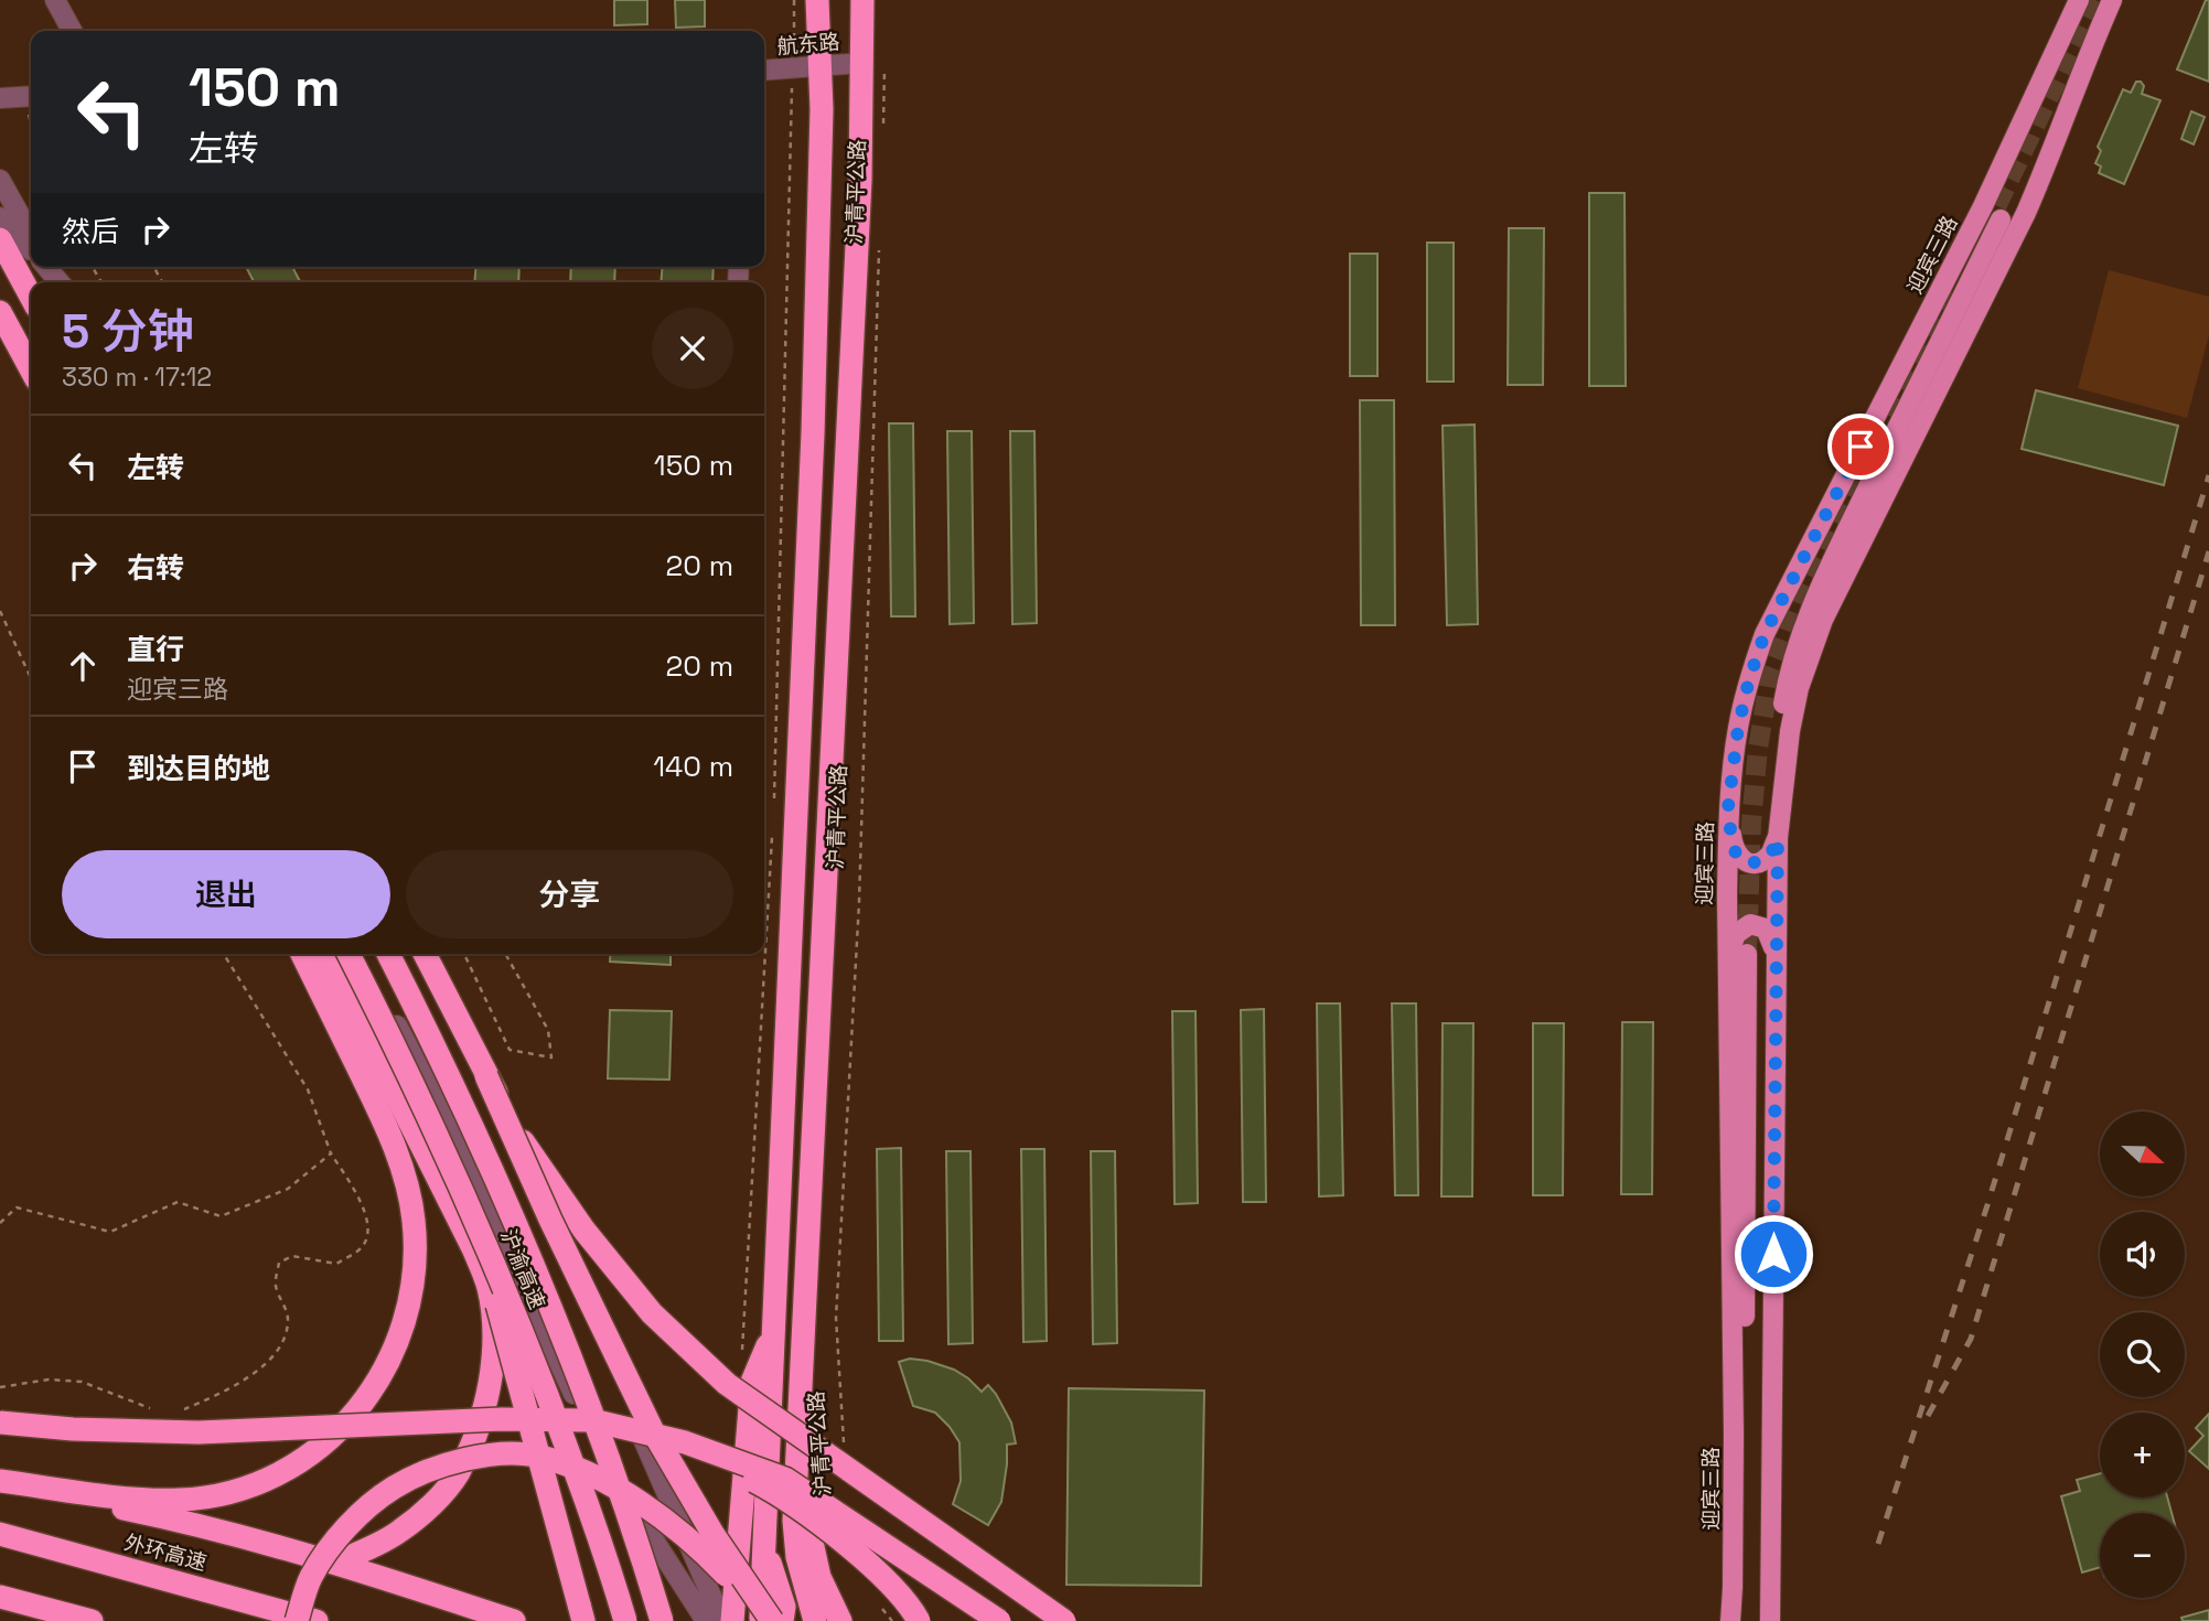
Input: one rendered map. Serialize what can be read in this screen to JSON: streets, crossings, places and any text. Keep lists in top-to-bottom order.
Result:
{
  "streets": {
    "highway": ["沪青平公路", "沪渝高速", "外环高速"],
    "main road": ["迎宾三路"],
    "street": ["航东路"]
  },
  "crossings": [
    ["航东路", "沪青平公路"]
  ],
  "north": "right",
  "page": {
    "turn": ["150 m", "左转"],
    "then": "然后",
    "heading": ["5 分钟", "330 m · 17:12"],
    "list": [
      {
        "name": "左转",
        "value": "150 m"
      },
      {
        "name": "右转",
        "value": "20 m"
      },
      {
        "name": "直行",
        "note": "迎宾三路",
        "value": "20 m"
      },
      {
        "name": "到达目的地",
        "value": "140 m"
      }
    ],
    "buttons": ["退出", "分享"],
    "map_buttons": ["+", "−"]
  }
}
